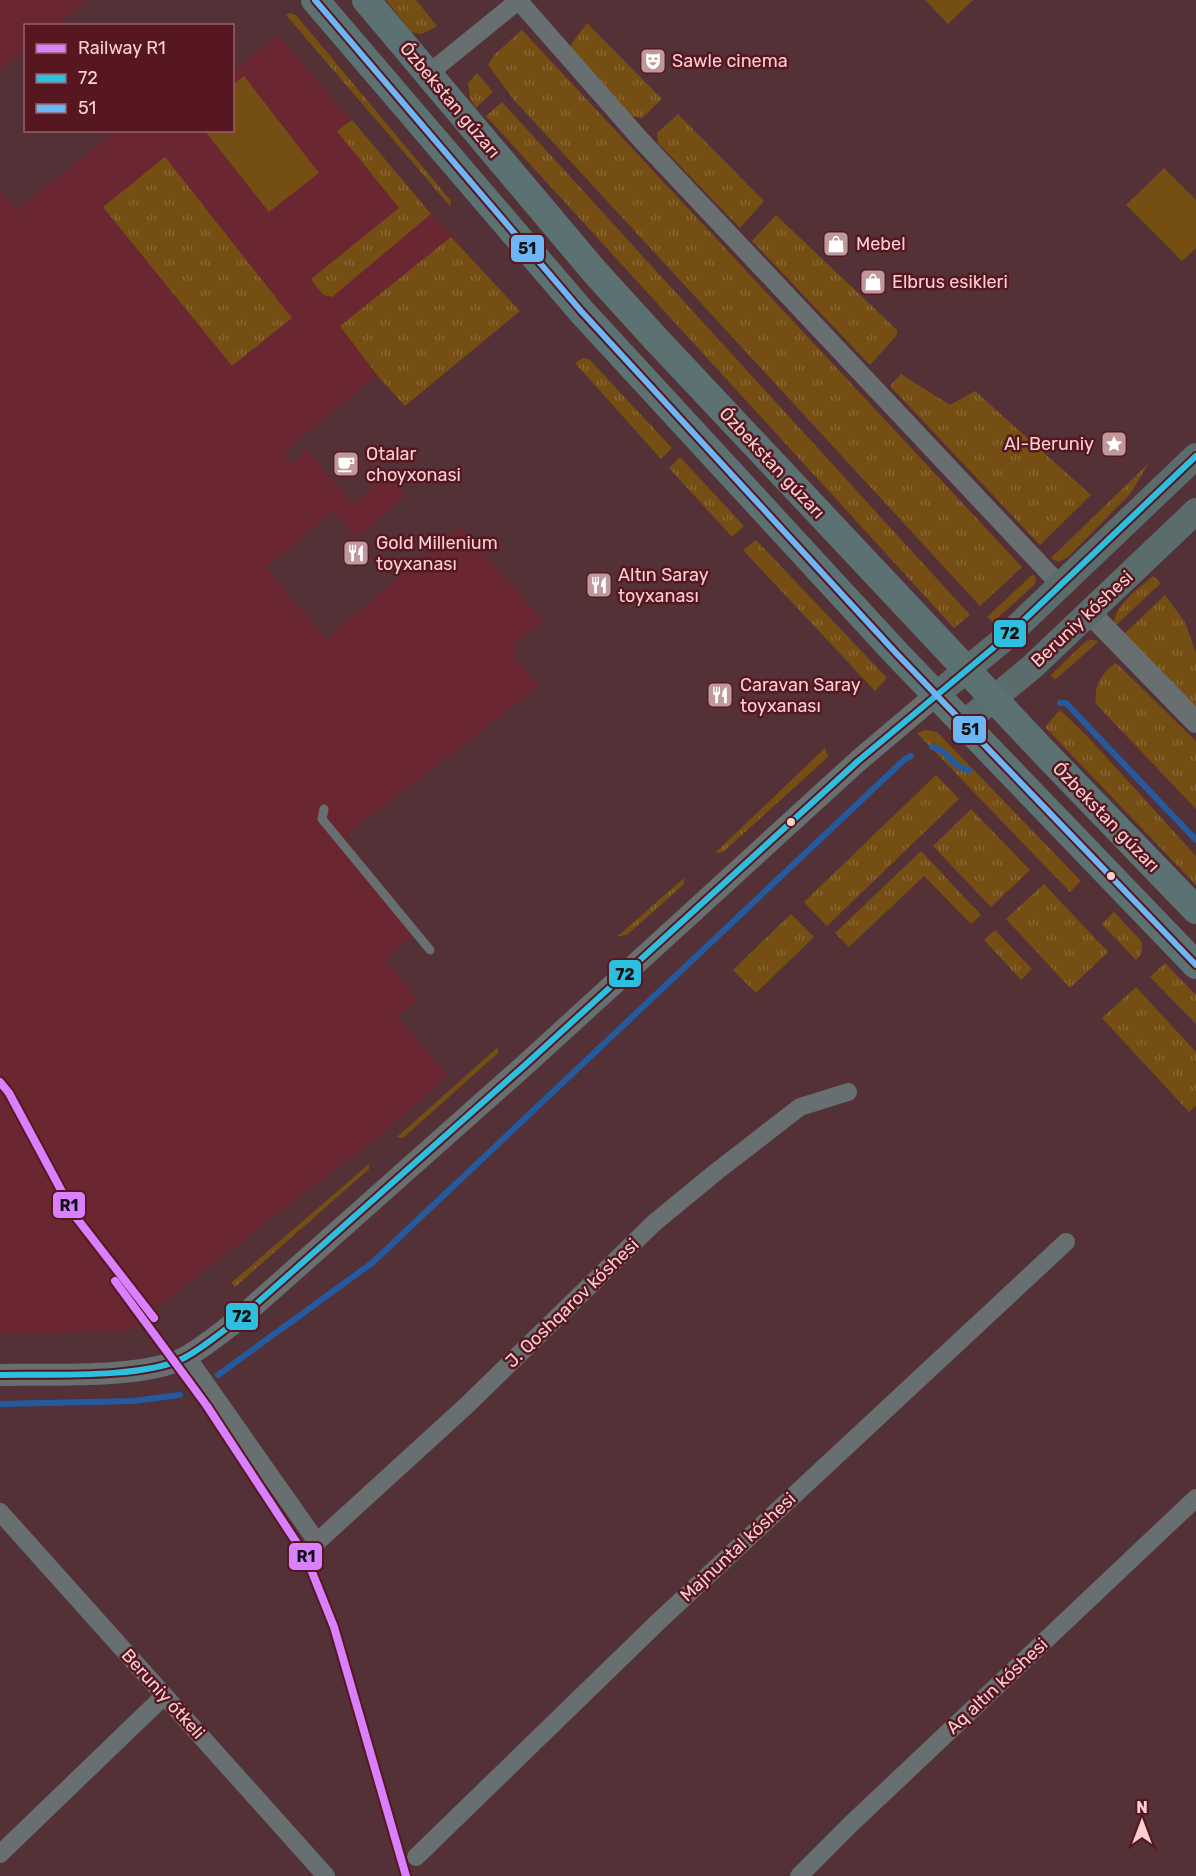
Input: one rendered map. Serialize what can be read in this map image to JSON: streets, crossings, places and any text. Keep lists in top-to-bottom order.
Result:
{
  "streets": {
    "main road": ["Ózbekstan gúzarı", "Beruniy kóshesi"],
    "street": [
      "J. Qoshqarov kóshesi",
      "Majnuntal kóshesi",
      "Aq altın kóshesi",
      "Beruniy ótkeli"
    ]
  },
  "crossings": [
    ["Ózbekstan gúzarı", "Beruniy kóshesi"]
  ],
  "places": {
    "theatre": ["Sawle cinema"],
    "shop": ["Mebel", "Elbrus esikleri"],
    "place": ["Al-Beruniy"],
    "cafe": ["Otalar choyxonasi"],
    "restaurant": ["Gold Millenium toyxanası", "Altın Saray toyxanası", "Caravan Saray toyxanası"]
  },
  "lines": ["transit line 51", "transit line 72", "rail line R1"],
  "legend": ["Railway R1", "72", "51"],
  "north": "top"
}
